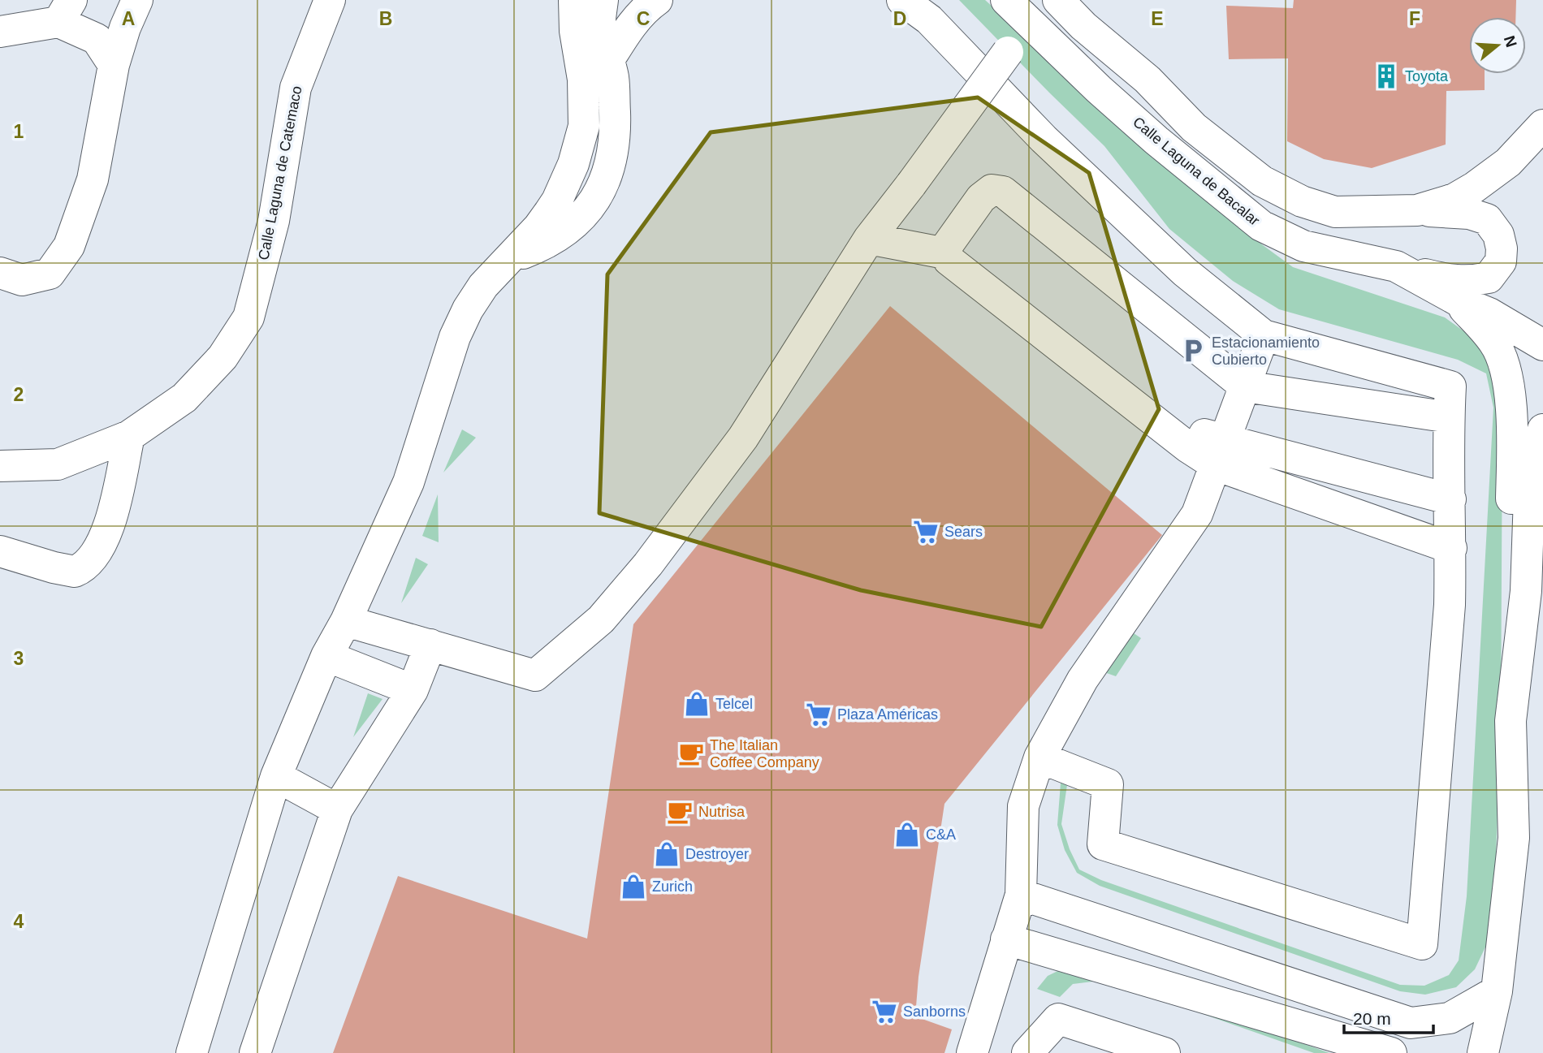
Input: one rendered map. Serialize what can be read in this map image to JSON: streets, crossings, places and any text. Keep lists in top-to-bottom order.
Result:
{
  "streets": {
    "street": ["Calle Laguna de Bacalar", "Calle Laguna de Catemaco"]
  },
  "places": {
    "building": ["Toyota"],
    "parking": ["Estacionamiento Cubierto"],
    "supermarket": ["Sears", "Plaza Américas", "Sanborns"],
    "shop": [
      "Telcel",
      "C&A",
      "Destroyer",
      "Zurich"
    ],
    "cafe": ["The Italian Coffee Company", "Nutrisa"]
  },
  "scale_bar": "20 m",
  "north": "right",
  "grid": {
    "columns": [
      "A",
      "B",
      "C",
      "D",
      "E",
      "F"
    ],
    "rows": [
      "1",
      "2",
      "3",
      "4"
    ]
  }
}
